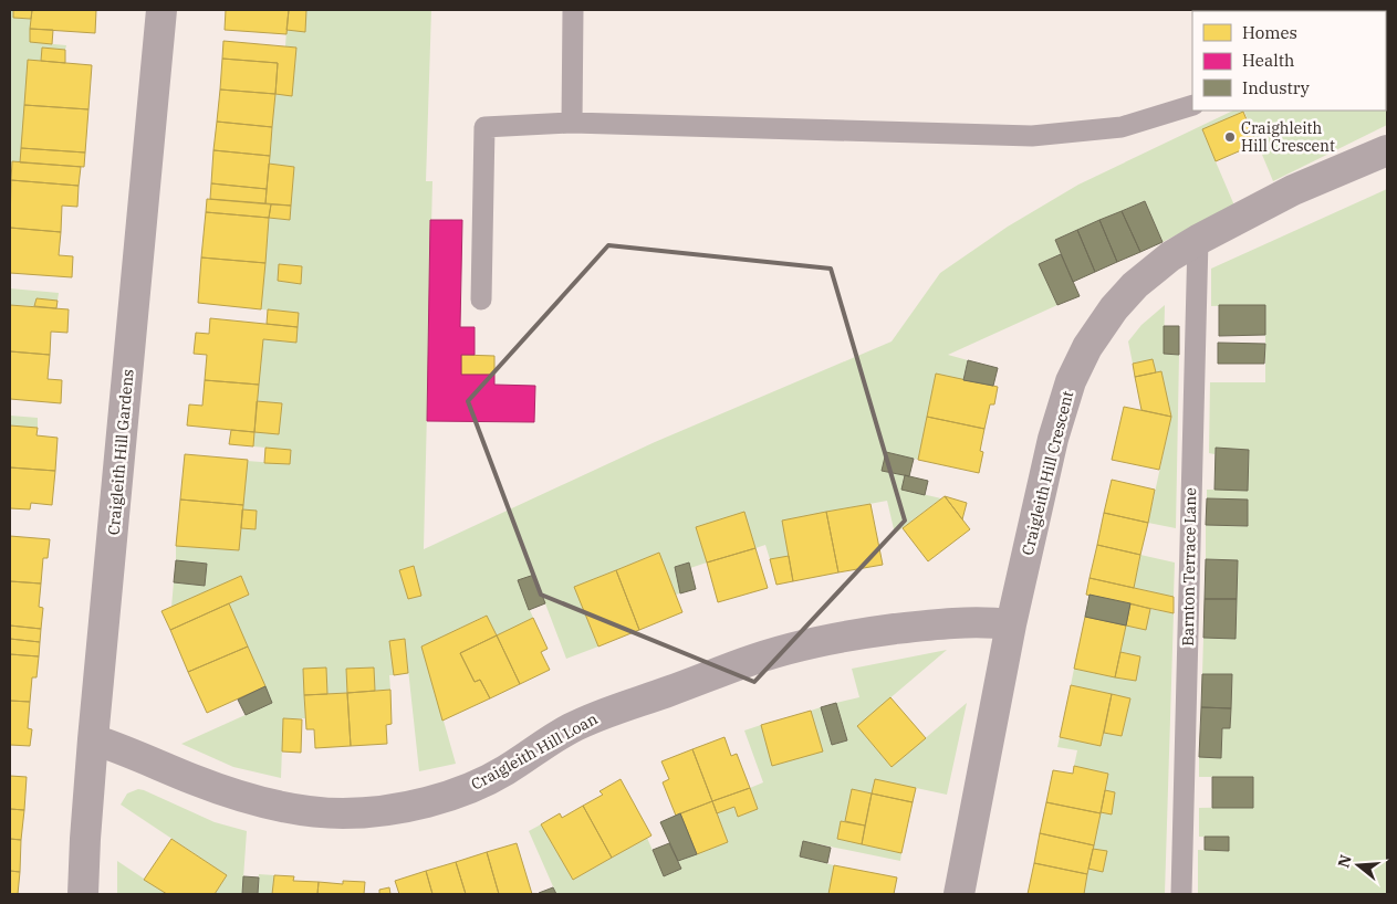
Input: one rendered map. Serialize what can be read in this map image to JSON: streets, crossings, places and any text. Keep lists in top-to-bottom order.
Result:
{
  "streets": {
    "street": ["Craigleith Hill Gardens", "Craigleith Hill Crescent", "Craigleith Hill Loan"],
    "lane": ["Barnton Terrace Lane"]
  },
  "crossings": [
    ["Craigleith Hill Gardens", "Craigleith Hill Loan"],
    ["Craigleith Hill Crescent", "Barnton Terrace Lane"],
    ["Craigleith Hill Crescent", "Craigleith Hill Loan"]
  ],
  "places": ["Craighleith Hill Crescent"],
  "legend": ["Homes", "Health", "Industry"],
  "north": "left"
}
